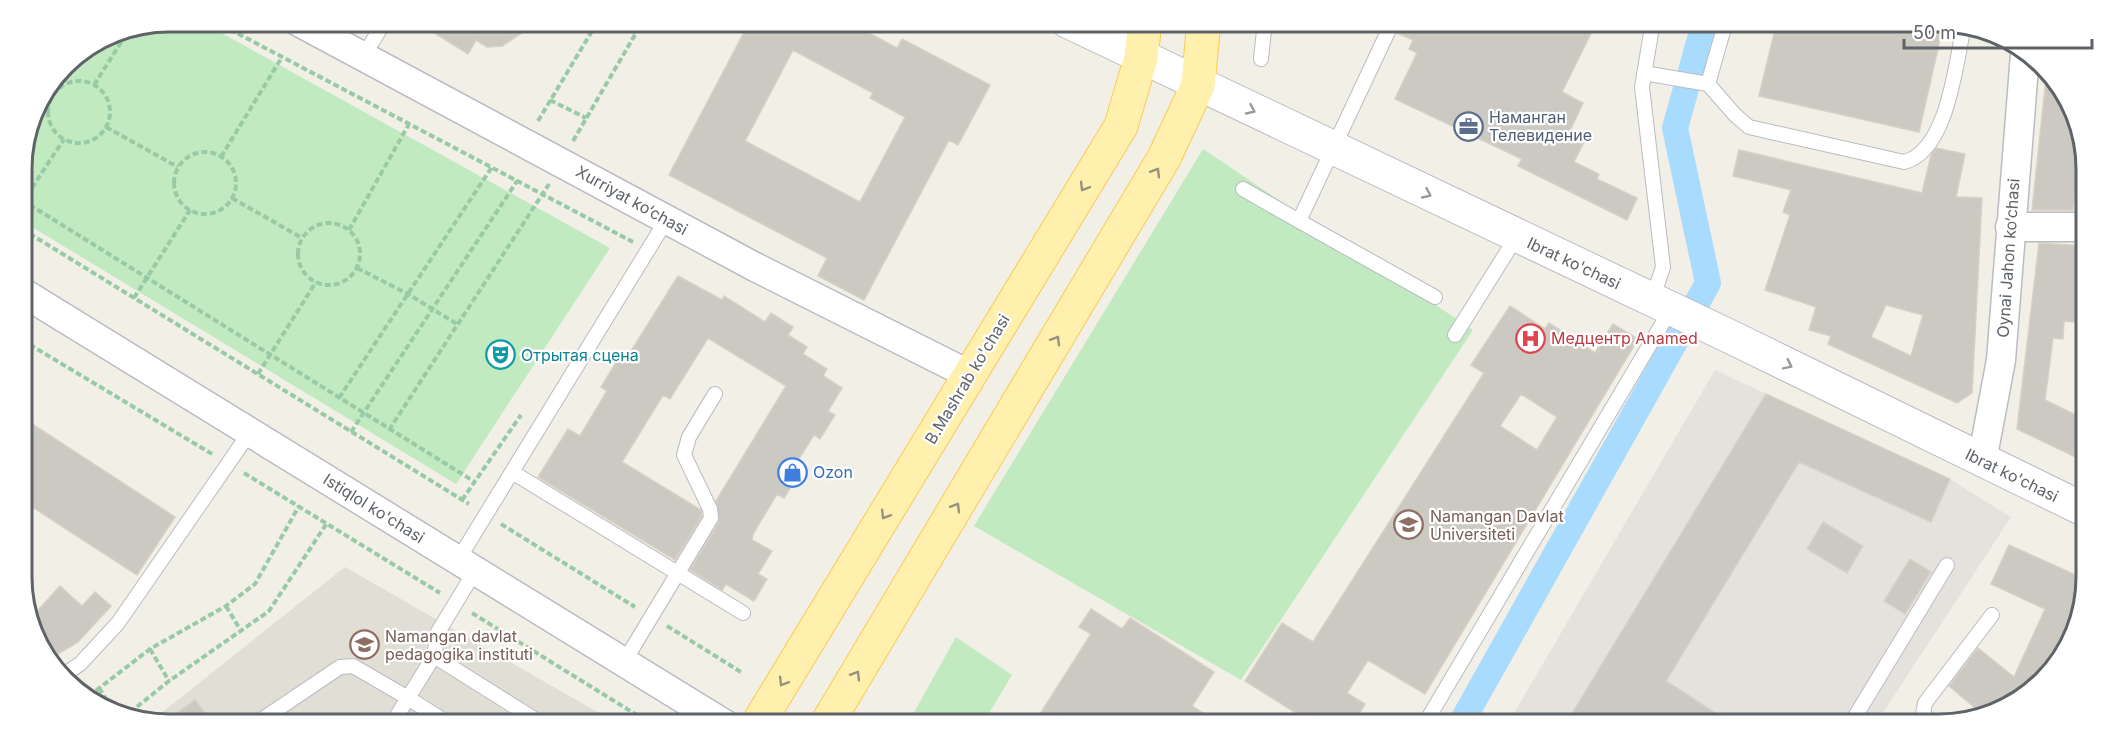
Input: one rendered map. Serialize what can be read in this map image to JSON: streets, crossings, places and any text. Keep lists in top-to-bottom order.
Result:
{
  "streets": {
    "main road": ["Ibrat ko'chasi", "B.Mashrab ko'chasi"],
    "street": ["Xurriyat ko‘chasi", "Oynai Jahon ko‘chasi", "Istiqlol ko'chasi"]
  },
  "crossings": [
    ["Xurriyat ko‘chasi", "B.Mashrab ko'chasi"],
    ["Oynai Jahon ko‘chasi", "Ibrat ko'chasi"],
    ["Ibrat ko'chasi", "B.Mashrab ko'chasi"]
  ],
  "one_way": ["Ibrat ko'chasi"],
  "places": {
    "office": ["Наманган Телевидение"],
    "hospital": ["Медцентр Anamed"],
    "theatre": ["Отрытая сцена"],
    "shop": ["Ozon"],
    "school or university": ["Namangan Davlat Universiteti", "Namangan davlat pedagogika instituti"]
  },
  "scale_bar": "50 m"
}
